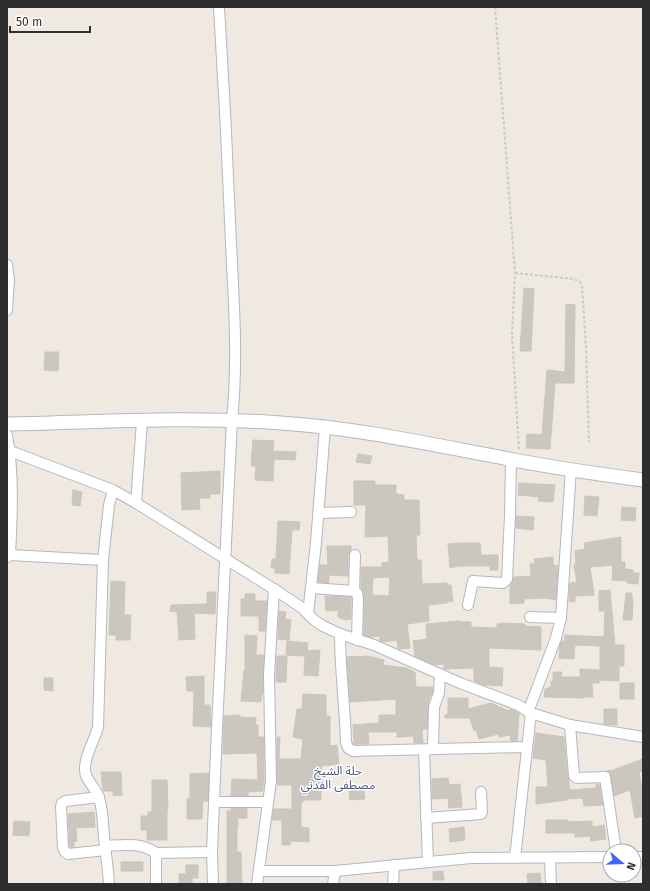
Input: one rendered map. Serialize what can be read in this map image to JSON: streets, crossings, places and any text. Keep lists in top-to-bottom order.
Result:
{
  "districts": ["حلة الشيخ مصطفى الفدني"],
  "scale_bar": "50 m",
  "north": "right"
}
